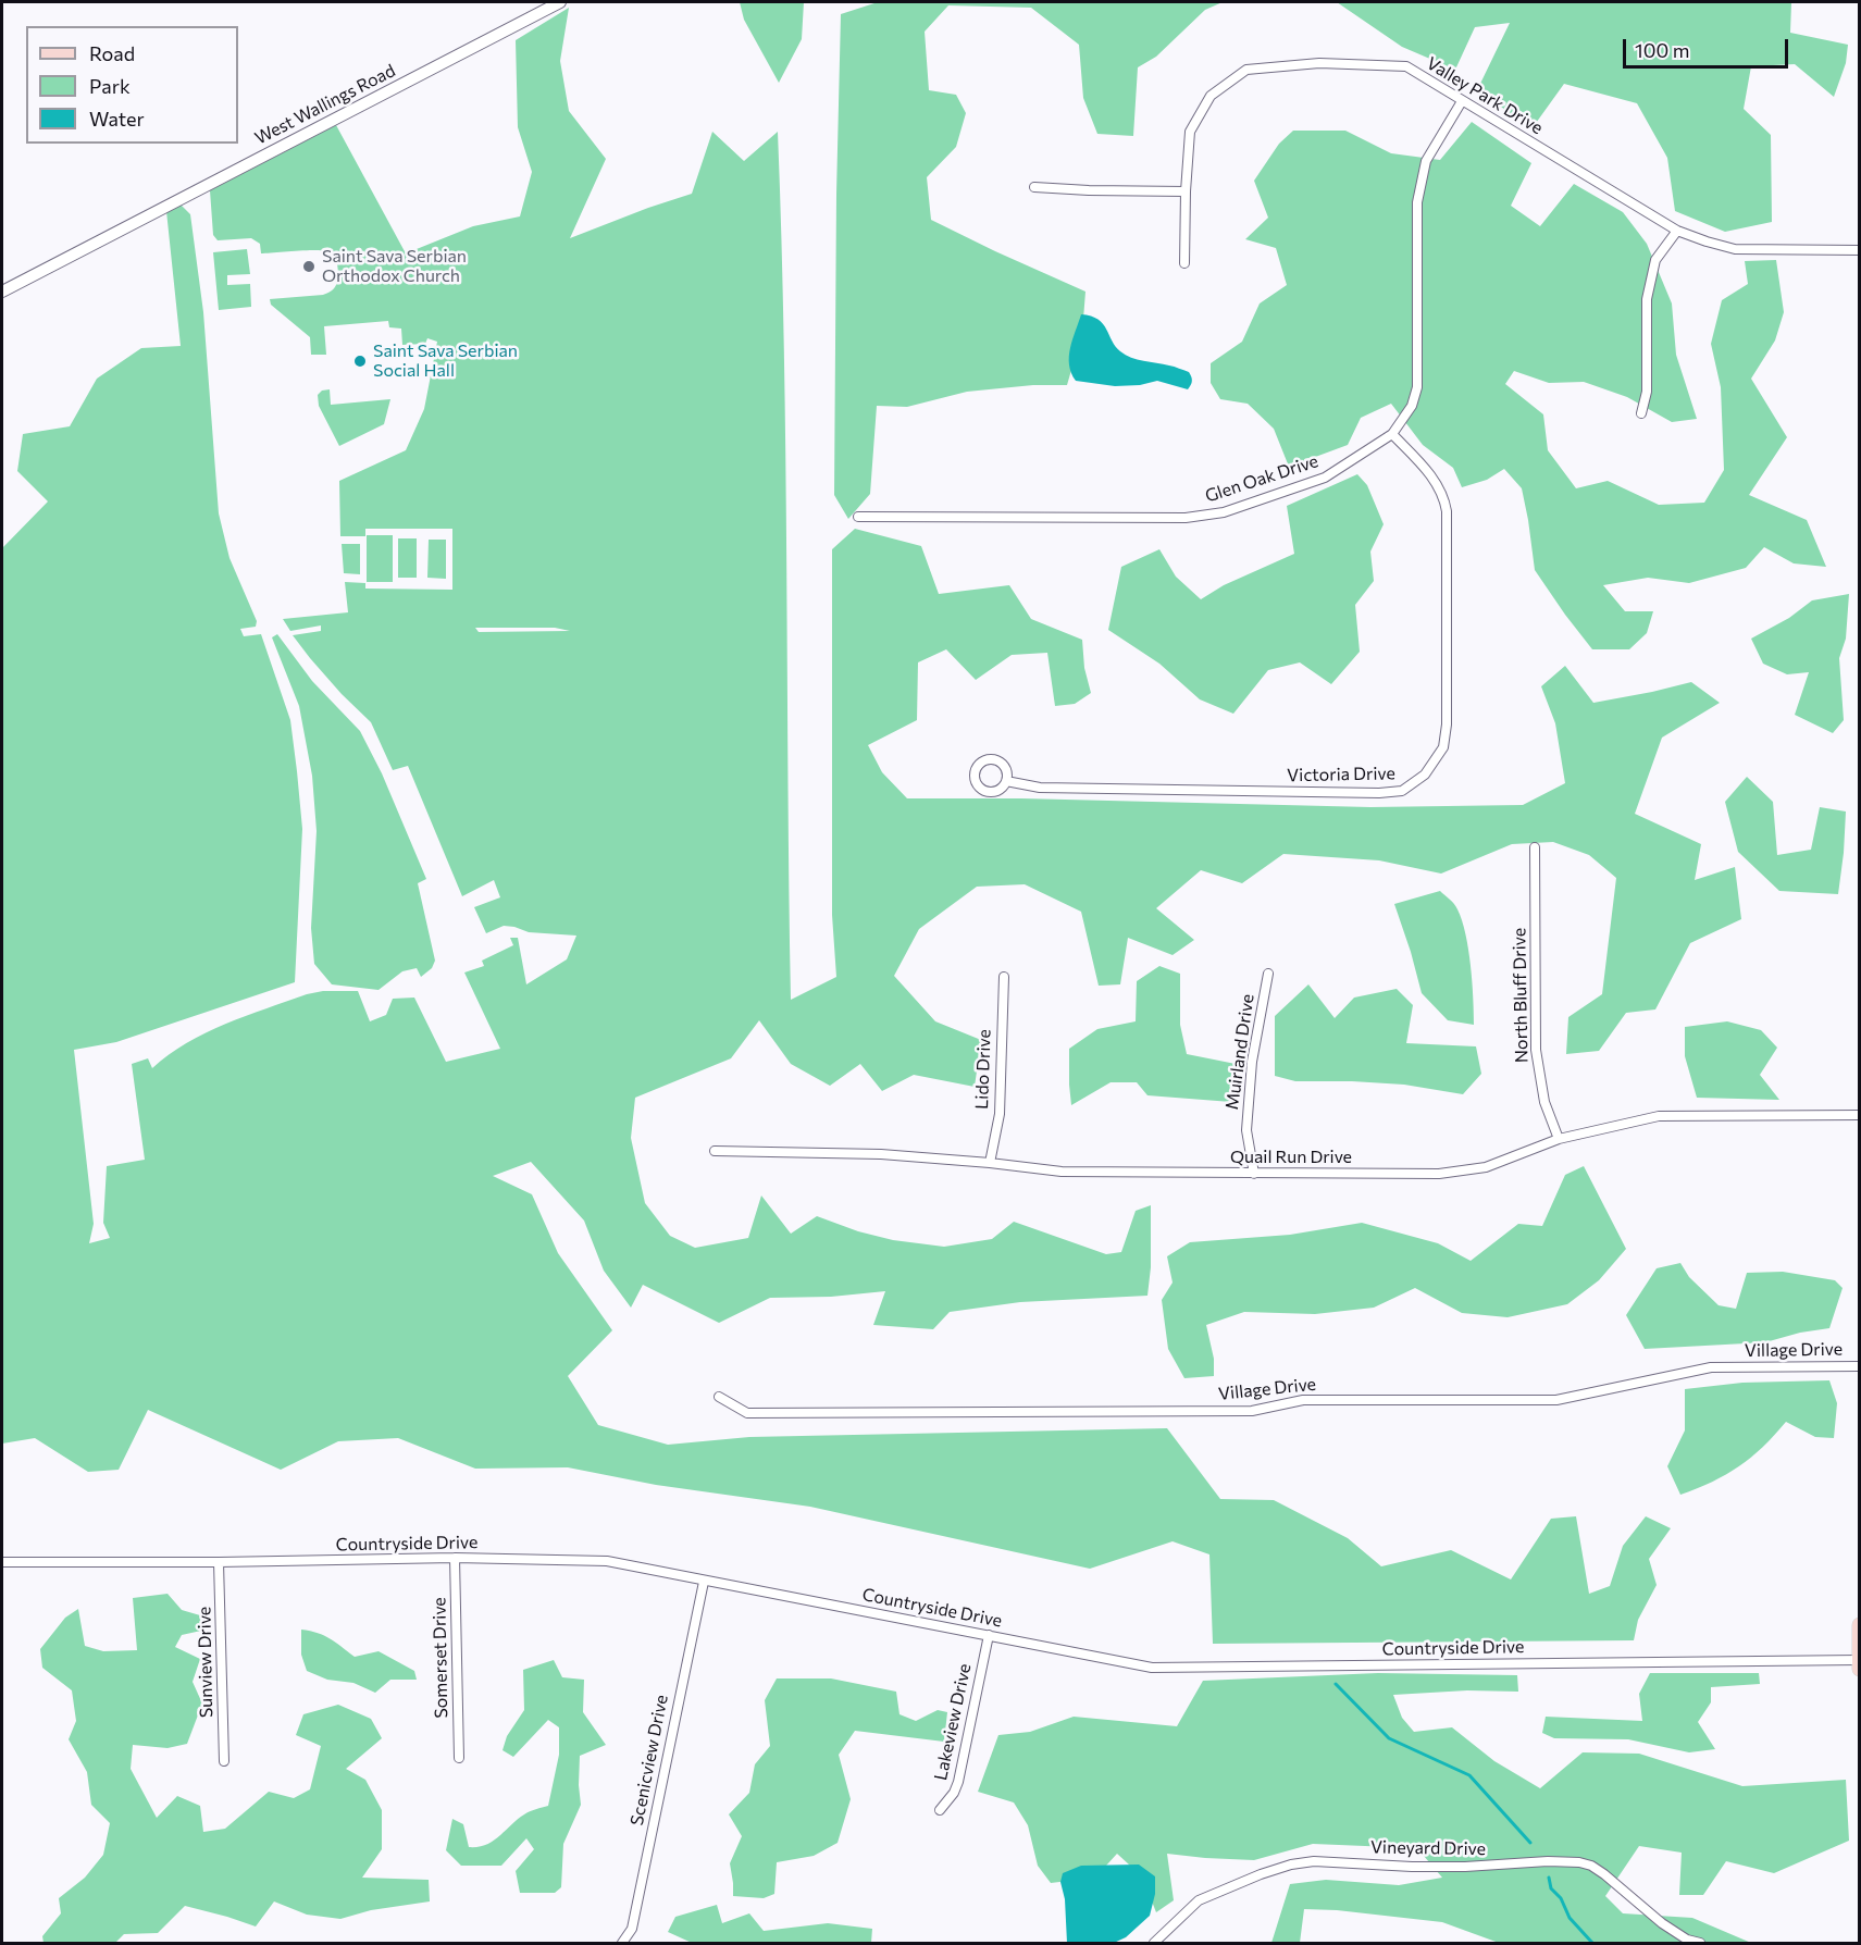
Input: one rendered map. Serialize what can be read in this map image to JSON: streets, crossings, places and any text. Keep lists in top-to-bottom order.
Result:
{
  "streets": {
    "street": [
      "Valley Park Drive",
      "West Wallings Road",
      "Glen Oak Drive",
      "Victoria Drive",
      "North Bluff Drive",
      "Muirland Drive",
      "Lido Drive",
      "Quail Run Drive",
      "Village Drive",
      "Countryside Drive",
      "Somerset Drive",
      "Sunview Drive",
      "Lakeview Drive",
      "Scenicview Drive",
      "Vineyard Drive"
    ]
  },
  "crossings": [
    ["Valley Park Drive", "Glen Oak Drive"],
    ["Glen Oak Drive", "Victoria Drive"],
    ["North Bluff Drive", "Quail Run Drive"],
    ["Muirland Drive", "Quail Run Drive"],
    ["Lido Drive", "Quail Run Drive"],
    ["Countryside Drive", "Somerset Drive"],
    ["Countryside Drive", "Sunview Drive"],
    ["Countryside Drive", "Lakeview Drive"],
    ["Countryside Drive", "Scenicview Drive"]
  ],
  "places": ["Saint Sava Serbian Orthodox Church", "Saint Sava Serbian Social Hall"],
  "legend": ["Road", "Park", "Water"],
  "scale_bar": "100 m"
}
